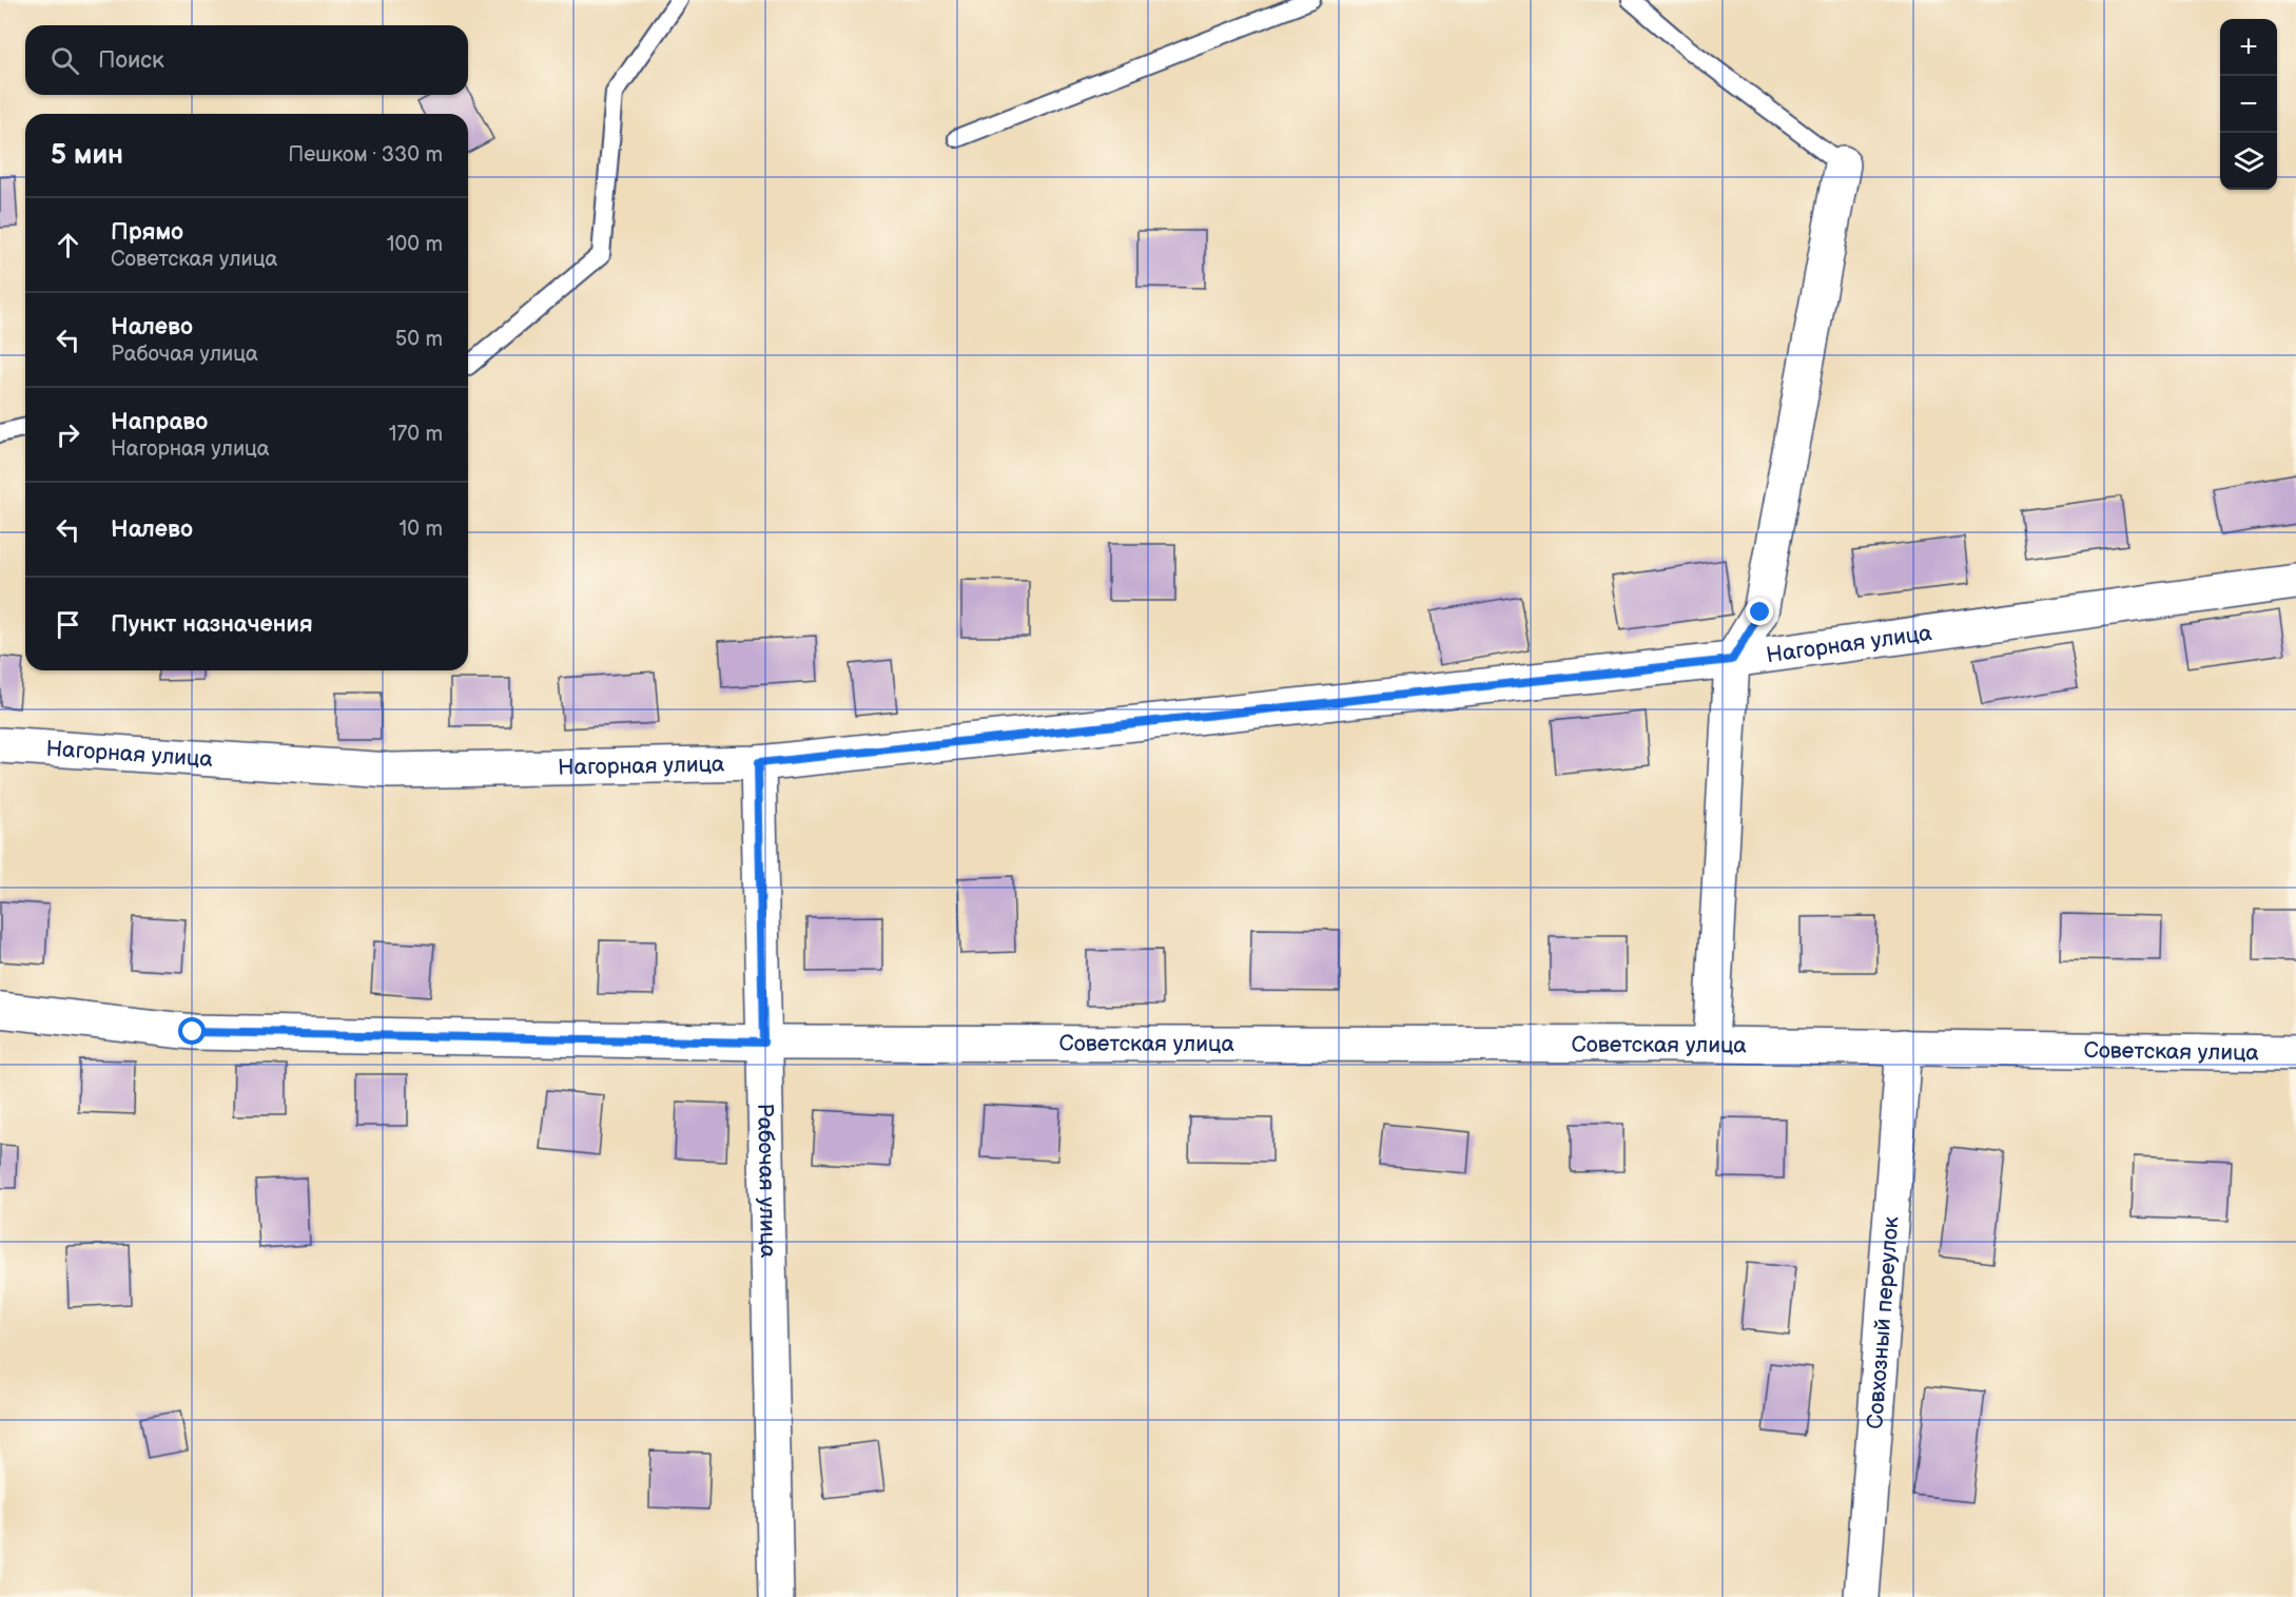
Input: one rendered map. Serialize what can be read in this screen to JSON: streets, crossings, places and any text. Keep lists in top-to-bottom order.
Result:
{
  "streets": {
    "street": [
      "Нагорная улица",
      "Советская улица",
      "Рабочая улица",
      "Совхозный переулок"
    ]
  },
  "crossings": [
    ["Нагорная улица", "Рабочая улица"],
    ["Советская улица", "Рабочая улица"],
    ["Советская улица", "Совхозный переулок"]
  ],
  "page": {
    "map_buttons": ["+", "−"],
    "search": "Поиск",
    "heading": ["5 мин", "Пешком · 330 m"],
    "list": [
      ["Прямо", "Советская улица", "100 m"],
      ["Налево", "Рабочая улица", "50 m"],
      ["Направо", "Нагорная улица", "170 m"],
      ["Налево", "10 m"],
      "Пункт назначения"
    ]
  }
}
